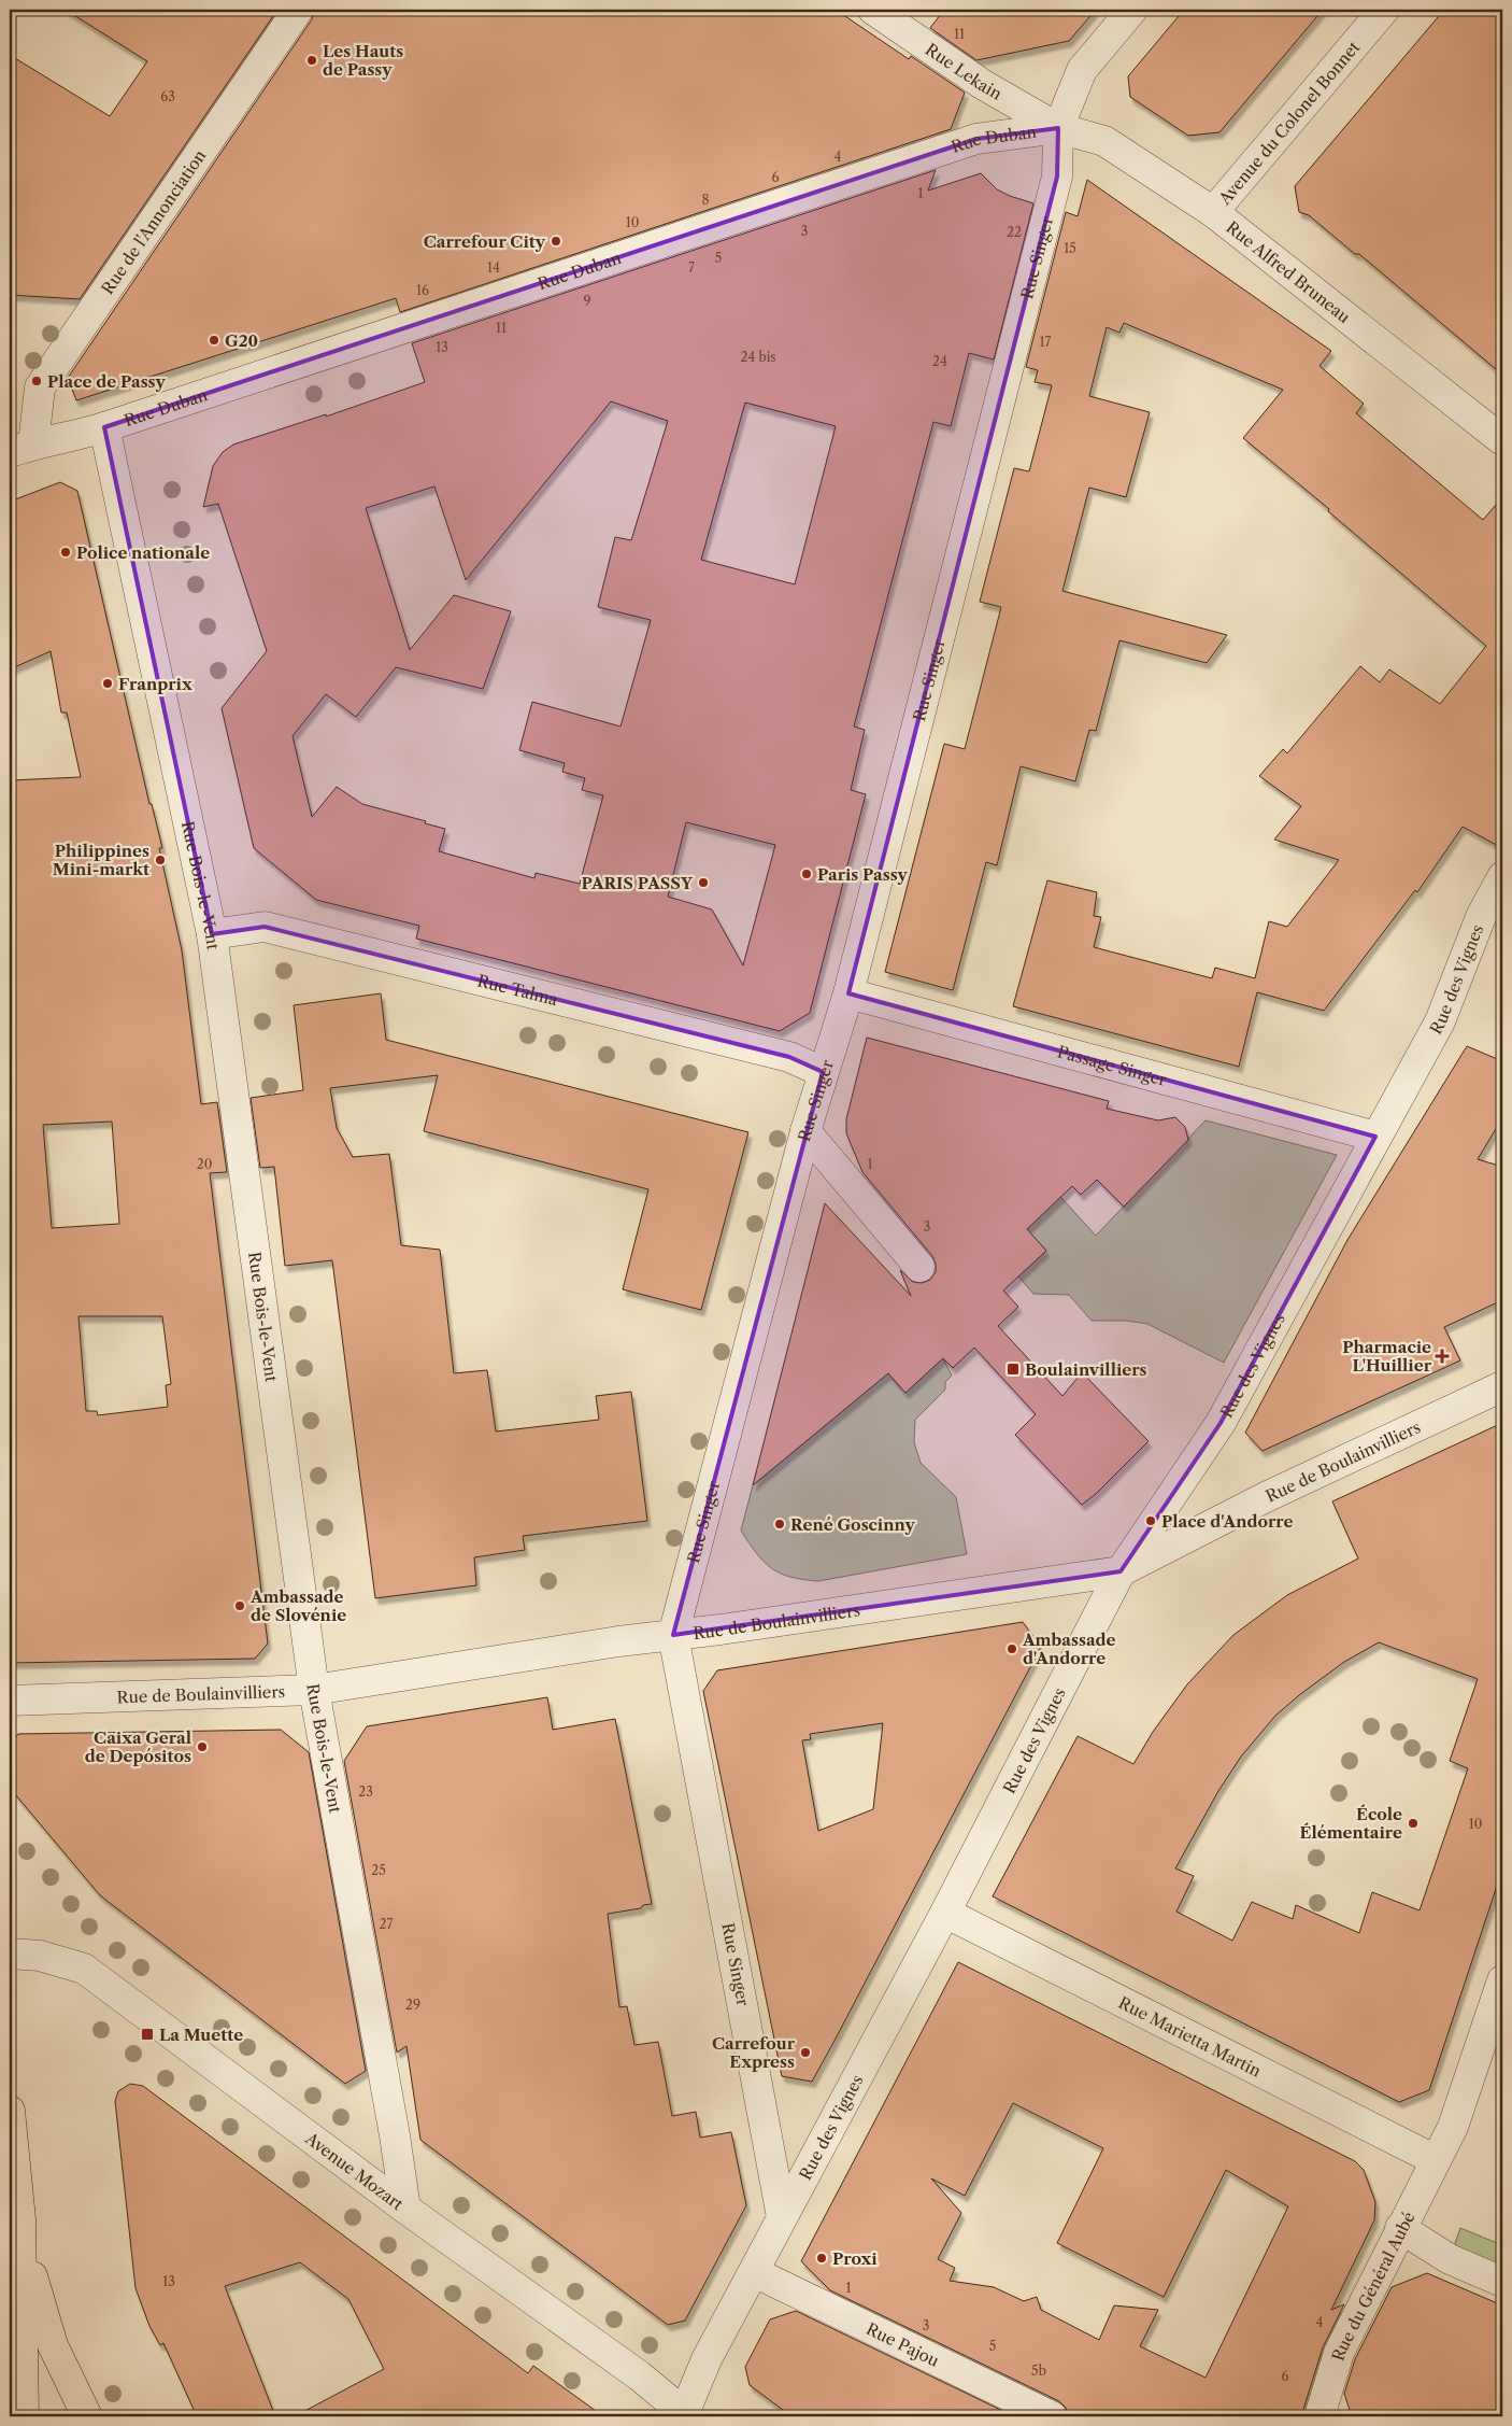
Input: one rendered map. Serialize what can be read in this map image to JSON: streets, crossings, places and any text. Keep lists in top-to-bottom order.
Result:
{
  "streets": {
    "street": [
      "Rue Lekain",
      "Avenue du Colonel Bonnet",
      "Rue Duban",
      "Rue de l'Annonciation",
      "Rue Singer",
      "Rue Alfred Bruneau",
      "Rue Bois-le-Vent",
      "Rue des Vignes",
      "Rue Talma",
      "Passage Singer",
      "Rue de Boulainvilliers",
      "Rue Marietta Martin",
      "Avenue Mozart",
      "Rue du Général Aubé",
      "Rue Pajou"
    ]
  },
  "crossings": [
    ["Rue Lekain", "Rue Duban"],
    ["Rue Lekain", "Rue Singer"],
    ["Rue Lekain", "Rue Alfred Bruneau"],
    ["Avenue du Colonel Bonnet", "Rue Alfred Bruneau"],
    ["Rue Duban", "Rue Singer"],
    ["Rue Duban", "Rue Alfred Bruneau"],
    ["Rue Duban", "Rue Bois-le-Vent"],
    ["Rue Singer", "Rue Alfred Bruneau"],
    ["Rue Singer", "Rue des Vignes"],
    ["Rue Singer", "Rue Talma"],
    ["Rue Singer", "Passage Singer"],
    ["Rue Singer", "Rue de Boulainvilliers"],
    ["Rue Bois-le-Vent", "Rue Talma"],
    ["Rue Bois-le-Vent", "Rue de Boulainvilliers"],
    ["Rue Bois-le-Vent", "Avenue Mozart"],
    ["Rue des Vignes", "Passage Singer"],
    ["Rue des Vignes", "Rue de Boulainvilliers"],
    ["Rue des Vignes", "Rue Marietta Martin"],
    ["Rue des Vignes", "Avenue Mozart"],
    ["Rue des Vignes", "Rue Pajou"],
    ["Rue Marietta Martin", "Rue du Général Aubé"]
  ],
  "places": {
    "other": [
      "Les Hauts de Passy",
      "Carrefour City",
      "G20",
      "Place de Passy",
      "Police nationale",
      "Franprix",
      "Philippines Mini-markt",
      "Paris Passy",
      "PARIS PASSY",
      "Place d'Andorre",
      "René Goscinny",
      "Ambassade de Slovénie",
      "Ambassade d'Andorre",
      "Caixa Geral de Depósitos",
      "École Élémentaire",
      "Carrefour Express",
      "Proxi"
    ],
    "health": ["Pharmacie L'Huillier"],
    "transit": ["Boulainvilliers", "La Muette"]
  },
  "house_numbers": [
    "11",
    "63",
    "4",
    "6",
    "1",
    "8",
    "10",
    "3",
    "22",
    "15",
    "5",
    "14",
    "7",
    "16",
    "9",
    "11",
    "17",
    "13",
    "24 bis",
    "24",
    "20",
    "1",
    "3",
    "23",
    "10",
    "25",
    "27",
    "29",
    "13",
    "1",
    "4",
    "3",
    "5",
    "5b",
    "6"
  ]
}
